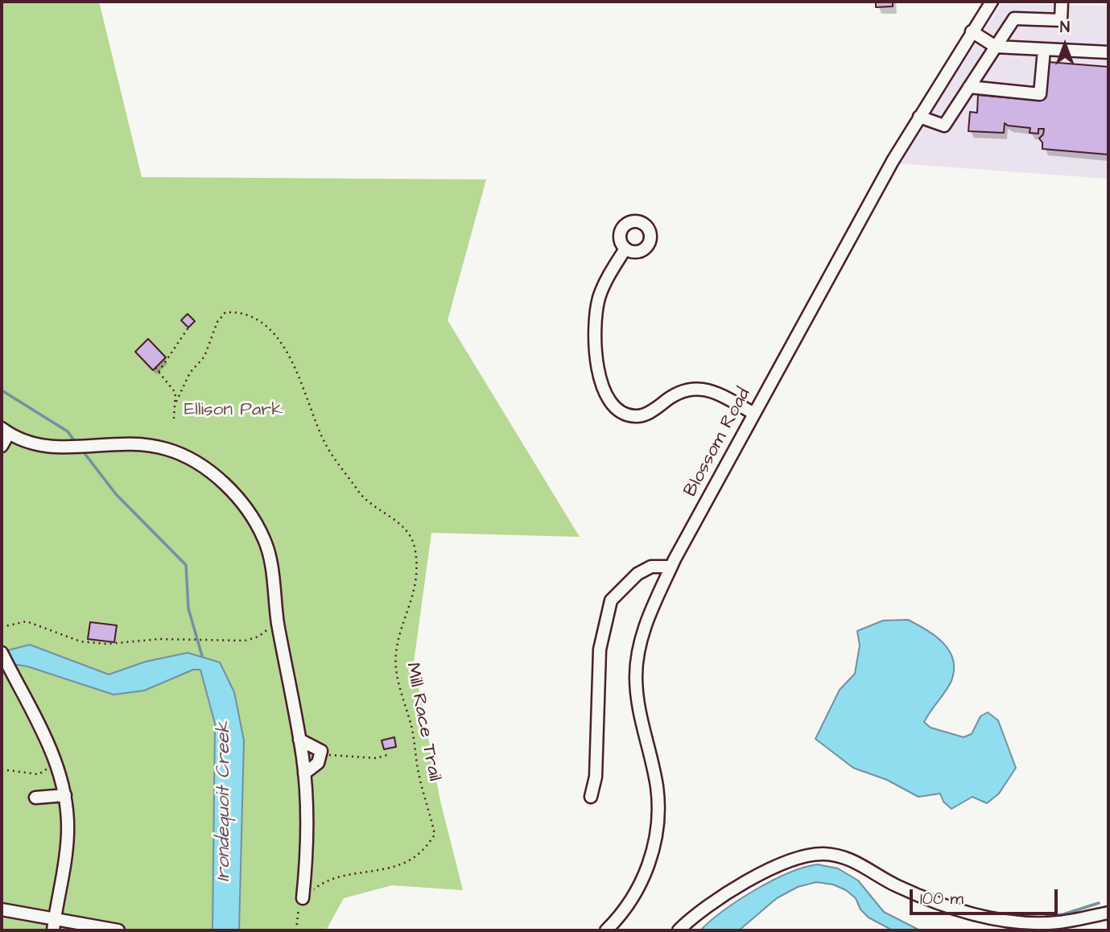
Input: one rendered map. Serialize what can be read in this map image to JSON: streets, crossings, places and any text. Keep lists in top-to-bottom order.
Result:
{
  "streets": {
    "street": ["Blossom Road"],
    "path": ["Mill Race Trail"]
  },
  "water": ["Irondequoit Creek"],
  "parks": ["Ellison Park"],
  "scale_bar": "100 m",
  "north": "top"
}
